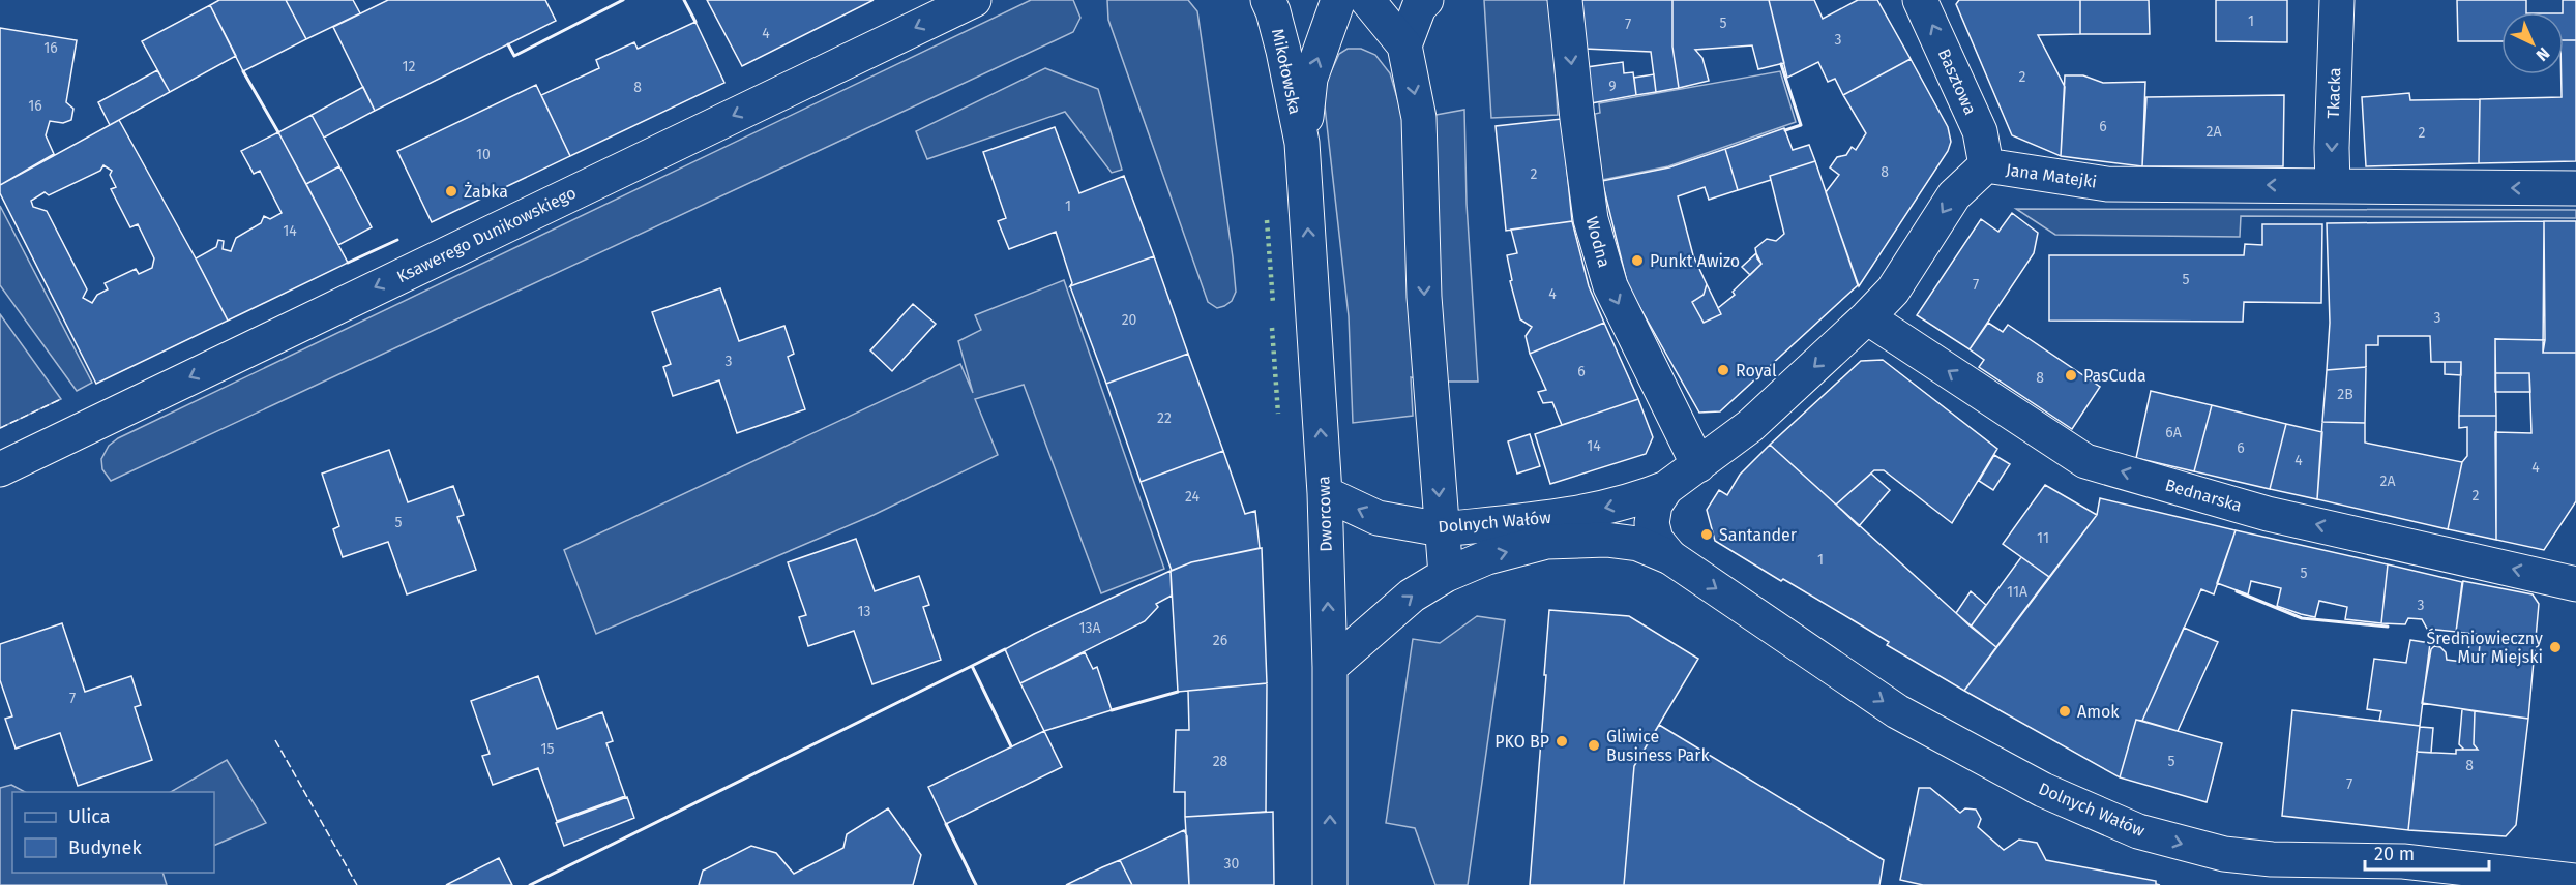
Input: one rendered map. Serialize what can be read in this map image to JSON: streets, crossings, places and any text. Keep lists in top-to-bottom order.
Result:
{
  "streets": {
    "street": [
      "Mikołowska",
      "Basztowa",
      "Tkacka",
      "Jana Matejki",
      "Ksawerego Dunikowskiego",
      "Wodna",
      "Bednarska",
      "Dworcowa",
      "Dolnych Wałów"
    ]
  },
  "crossings": [
    ["Mikołowska", "Dworcowa"],
    ["Basztowa", "Jana Matejki"],
    ["Tkacka", "Jana Matejki"],
    ["Jana Matejki", "Wodna"],
    ["Jana Matejki", "Bednarska"],
    ["Jana Matejki", "Dolnych Wałów"],
    ["Dworcowa", "Dolnych Wałów"]
  ],
  "one_way": [
    "Basztowa",
    "Tkacka",
    "Jana Matejki",
    "Ksawerego Dunikowskiego",
    "Bednarska"
  ],
  "places": [
    "Żabka",
    "Punkt Awizo",
    "Royal",
    "PasCuda",
    "Santander",
    "Średniowieczny Mur Miejski",
    "Amok",
    "PKO BP",
    "Gliwice Business Park"
  ],
  "house_numbers": [
    "1",
    "5",
    "7",
    "4",
    "3",
    "16",
    "12",
    "2",
    "9",
    "8",
    "16",
    "6",
    "2A",
    "2",
    "10",
    "8",
    "2",
    "1",
    "14",
    "5",
    "7",
    "4",
    "3",
    "20",
    "3",
    "6",
    "8",
    "2B",
    "22",
    "6A",
    "14",
    "6",
    "4",
    "4",
    "2A",
    "2",
    "24",
    "5",
    "11",
    "1",
    "5",
    "11A",
    "3",
    "13",
    "13A",
    "26",
    "7",
    "15",
    "28",
    "5",
    "8",
    "7",
    "30"
  ],
  "legend": ["Ulica", "Budynek"],
  "scale_bar": "20 m",
  "north": "bottom right"
}
